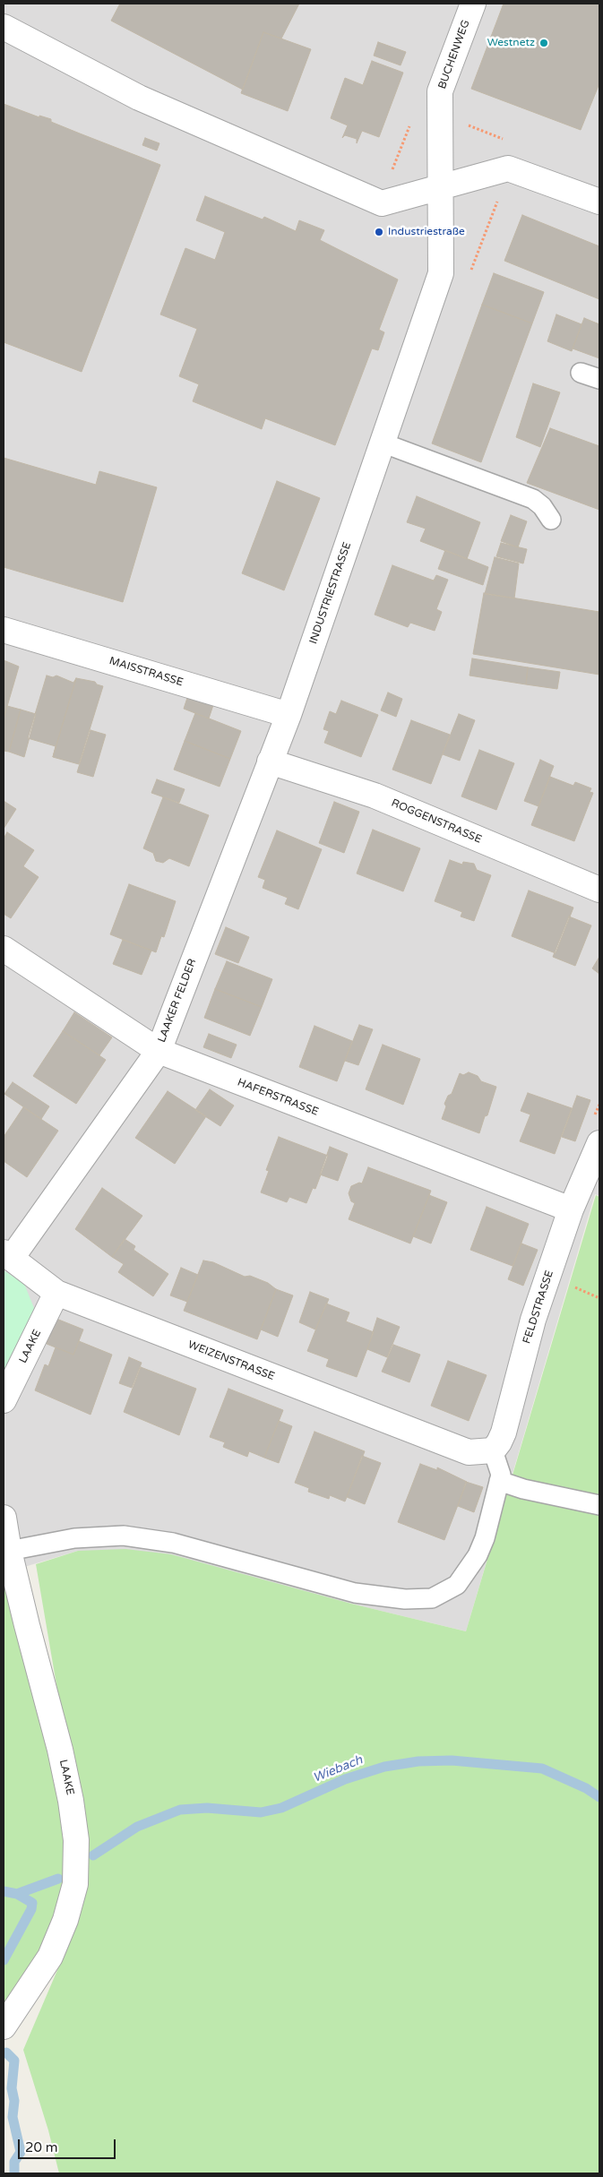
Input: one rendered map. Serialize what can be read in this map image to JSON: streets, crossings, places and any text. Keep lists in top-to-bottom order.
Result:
{
  "streets": {
    "street": [
      "BUCHENWEG",
      "INDUSTRIESTRASSE",
      "MAISSTRASSE",
      "ROGGENSTRASSE",
      "LAAKER FELDER",
      "HAFERSTRASSE",
      "FELDSTRASSE",
      "LAAKE",
      "WEIZENSTRASSE"
    ]
  },
  "crossings": [
    ["BUCHENWEG", "INDUSTRIESTRASSE"],
    ["INDUSTRIESTRASSE", "MAISSTRASSE"],
    ["INDUSTRIESTRASSE", "LAAKER FELDER"],
    ["MAISSTRASSE", "LAAKER FELDER"],
    ["ROGGENSTRASSE", "LAAKER FELDER"],
    ["LAAKER FELDER", "HAFERSTRASSE"],
    ["LAAKER FELDER", "WEIZENSTRASSE"],
    ["HAFERSTRASSE", "FELDSTRASSE"],
    ["FELDSTRASSE", "WEIZENSTRASSE"],
    ["LAAKE", "WEIZENSTRASSE"]
  ],
  "water": ["Wiebach"],
  "places": ["Westnetz", "Industriestraße"],
  "scale_bar": "20 m"
}
